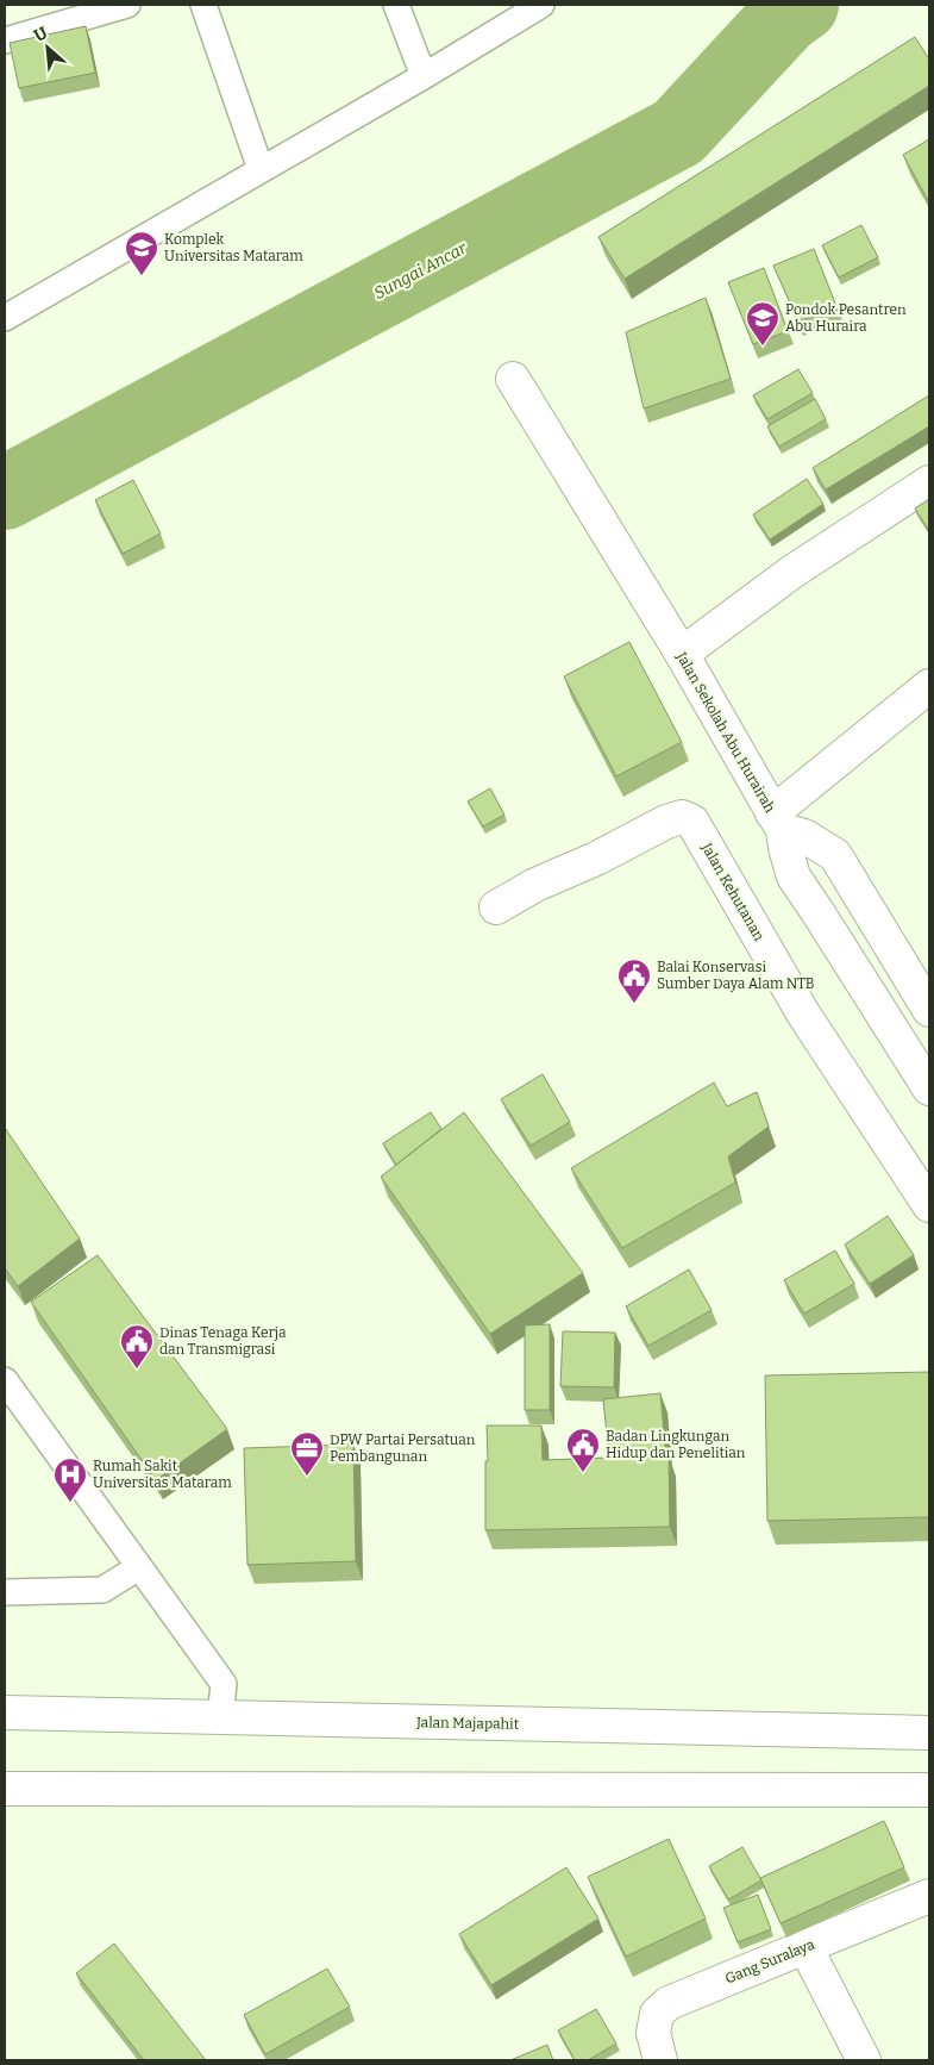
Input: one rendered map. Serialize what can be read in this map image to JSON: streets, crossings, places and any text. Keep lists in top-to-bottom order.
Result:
{
  "streets": {
    "street": [
      "Jalan Sekolah Abu Hurairah",
      "Jalan Kehutanan",
      "Jalan Majapahit",
      "Gang Suralaya"
    ]
  },
  "water": ["Sungai Ancar"],
  "places": {
    "school or university": ["Komplek Universitas Mataram", "Pondok Pesantren Abu Huraira"],
    "public building": ["Balai Konservasi Sumber Daya Alam NTB", "Dinas Tenaga Kerja dan Transmigrasi", "Badan Lingkungan Hidup dan Penelitian"],
    "office": ["DPW Partai Persatuan Pembangunan"],
    "hospital": ["Rumah Sakit Universitas Mataram"]
  },
  "north": "top left"
}
